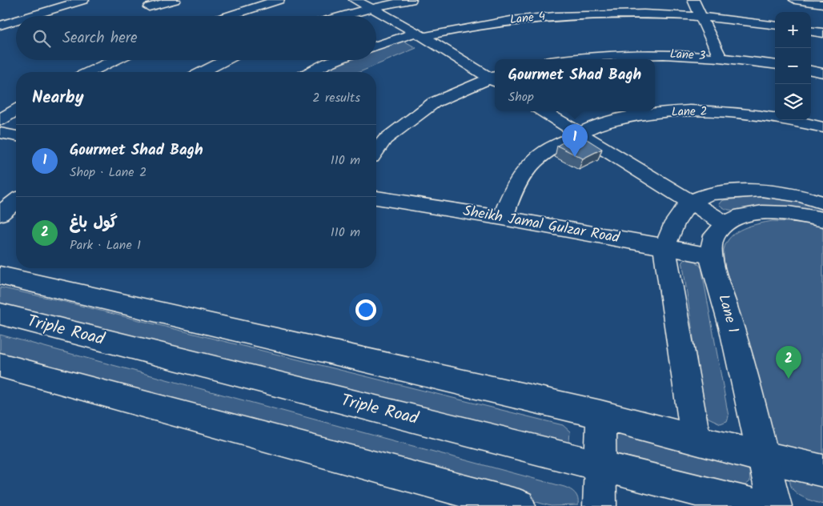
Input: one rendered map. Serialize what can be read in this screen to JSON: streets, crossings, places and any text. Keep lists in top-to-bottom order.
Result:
{
  "streets": {
    "street": [
      "Lane 4",
      "Lane 3",
      "Lane 2",
      "Sheikh Jamal Gulzar Road",
      "Lane 1",
      "Triple Road"
    ]
  },
  "crossings": [
    ["Lane 2", "Sheikh Jamal Gulzar Road"],
    ["Sheikh Jamal Gulzar Road", "Lane 1"]
  ],
  "page": {
    "map_buttons": ["+", "−"],
    "search": "Search here",
    "popup": ["Gourmet Shad Bagh", "Shop"],
    "heading": ["Nearby", "2 results"],
    "pins": ["1", "2"],
    "list": [
      {
        "mark": "1",
        "name": "Gourmet Shad Bagh",
        "note": "Shop · Lane 2",
        "value": "110 m"
      },
      {
        "mark": "2",
        "name": "گول باغ",
        "note": "Park · Lane 1",
        "value": "110 m"
      }
    ]
  }
}
